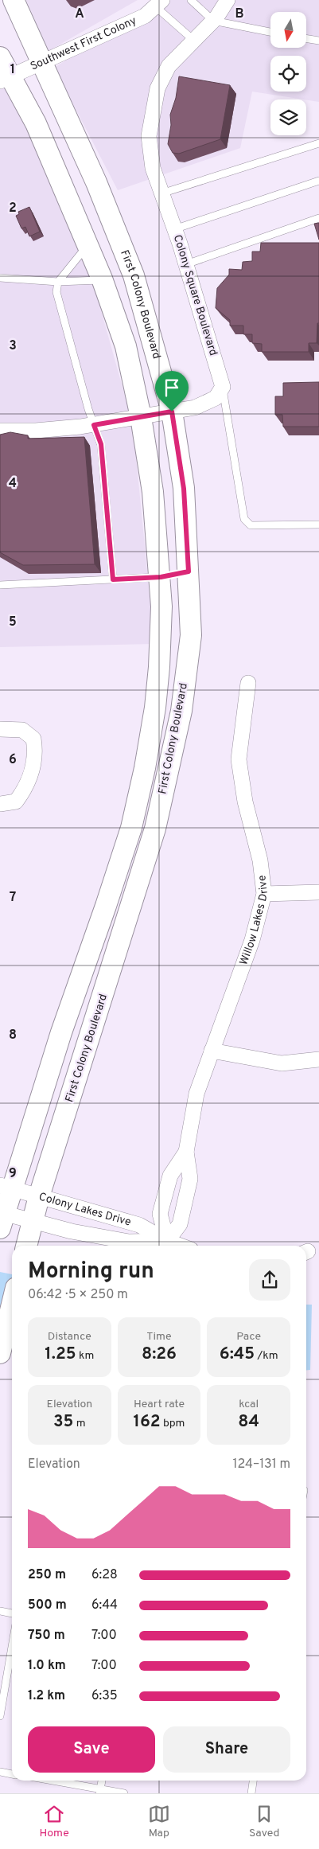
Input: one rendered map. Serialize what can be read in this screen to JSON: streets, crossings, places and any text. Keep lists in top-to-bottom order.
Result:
{
  "streets": {
    "main road": ["First Colony Boulevard"],
    "street": [
      "Southwest First Colony",
      "Colony Square Boulevard",
      "Willow Lakes Drive",
      "Colony Lakes Drive"
    ]
  },
  "crossings": [
    ["Southwest First Colony", "First Colony Boulevard"],
    ["First Colony Boulevard", "Colony Lakes Drive"],
    ["Willow Lakes Drive", "Colony Lakes Drive"]
  ],
  "north": "bottom",
  "page": {
    "heading": ["Morning run", "06:42 · 5 × 250 m"],
    "stats": [
      ["Distance", "1.25 km"],
      ["Time", "8:26"],
      ["Pace", "6:45 /km"],
      ["Elevation", "35 m"],
      ["Heart rate", "162 bpm"],
      ["kcal", "84"]
    ],
    "chart": ["Elevation", "124–131 m"],
    "list": [
      {
        "name": "250 m",
        "note": "6:28"
      },
      {
        "name": "500 m",
        "note": "6:44"
      },
      {
        "name": "750 m",
        "note": "7:00"
      },
      {
        "name": "1.0 km",
        "note": "7:00"
      },
      {
        "name": "1.2 km",
        "note": "6:35"
      }
    ],
    "buttons": ["Save", "Share"],
    "tabs": ["Home", "Map", "Saved"]
  },
  "grid": {
    "columns": ["A", "B"],
    "rows": [
      "1",
      "2",
      "3",
      "4",
      "5",
      "6",
      "7",
      "8",
      "9"
    ]
  }
}
